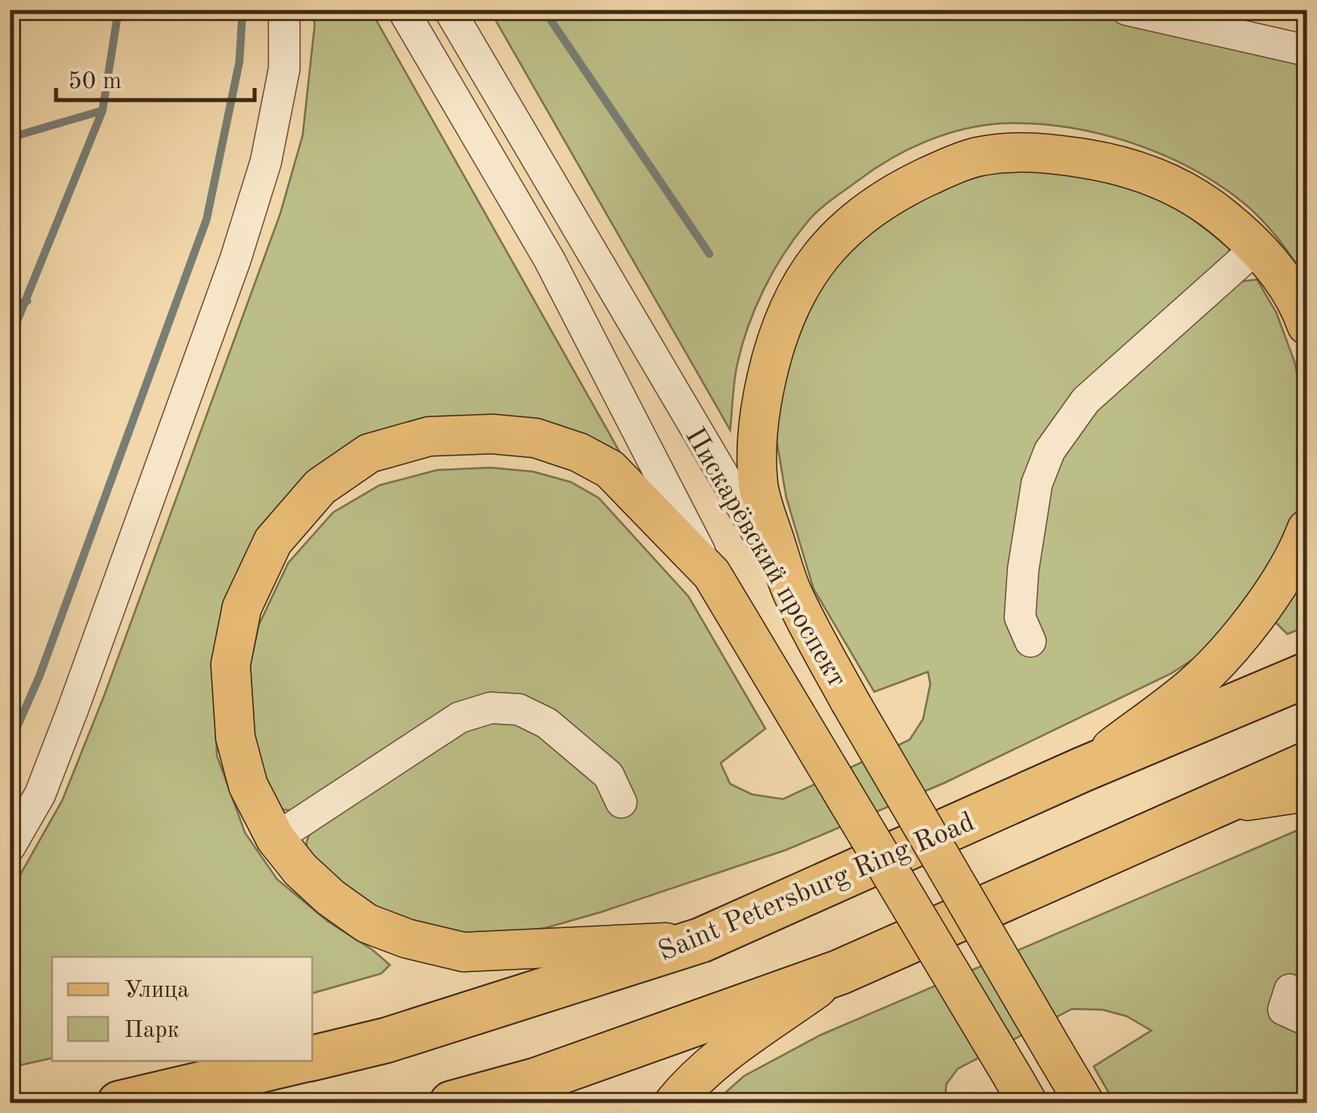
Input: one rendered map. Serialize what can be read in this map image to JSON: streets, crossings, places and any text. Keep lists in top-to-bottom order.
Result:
{
  "streets": {
    "highway": ["Saint Petersburg Ring Road"],
    "main road": ["Пискарёвский проспект"]
  },
  "legend": ["Улица", "Парк"],
  "scale_bar": "50 m"
}
